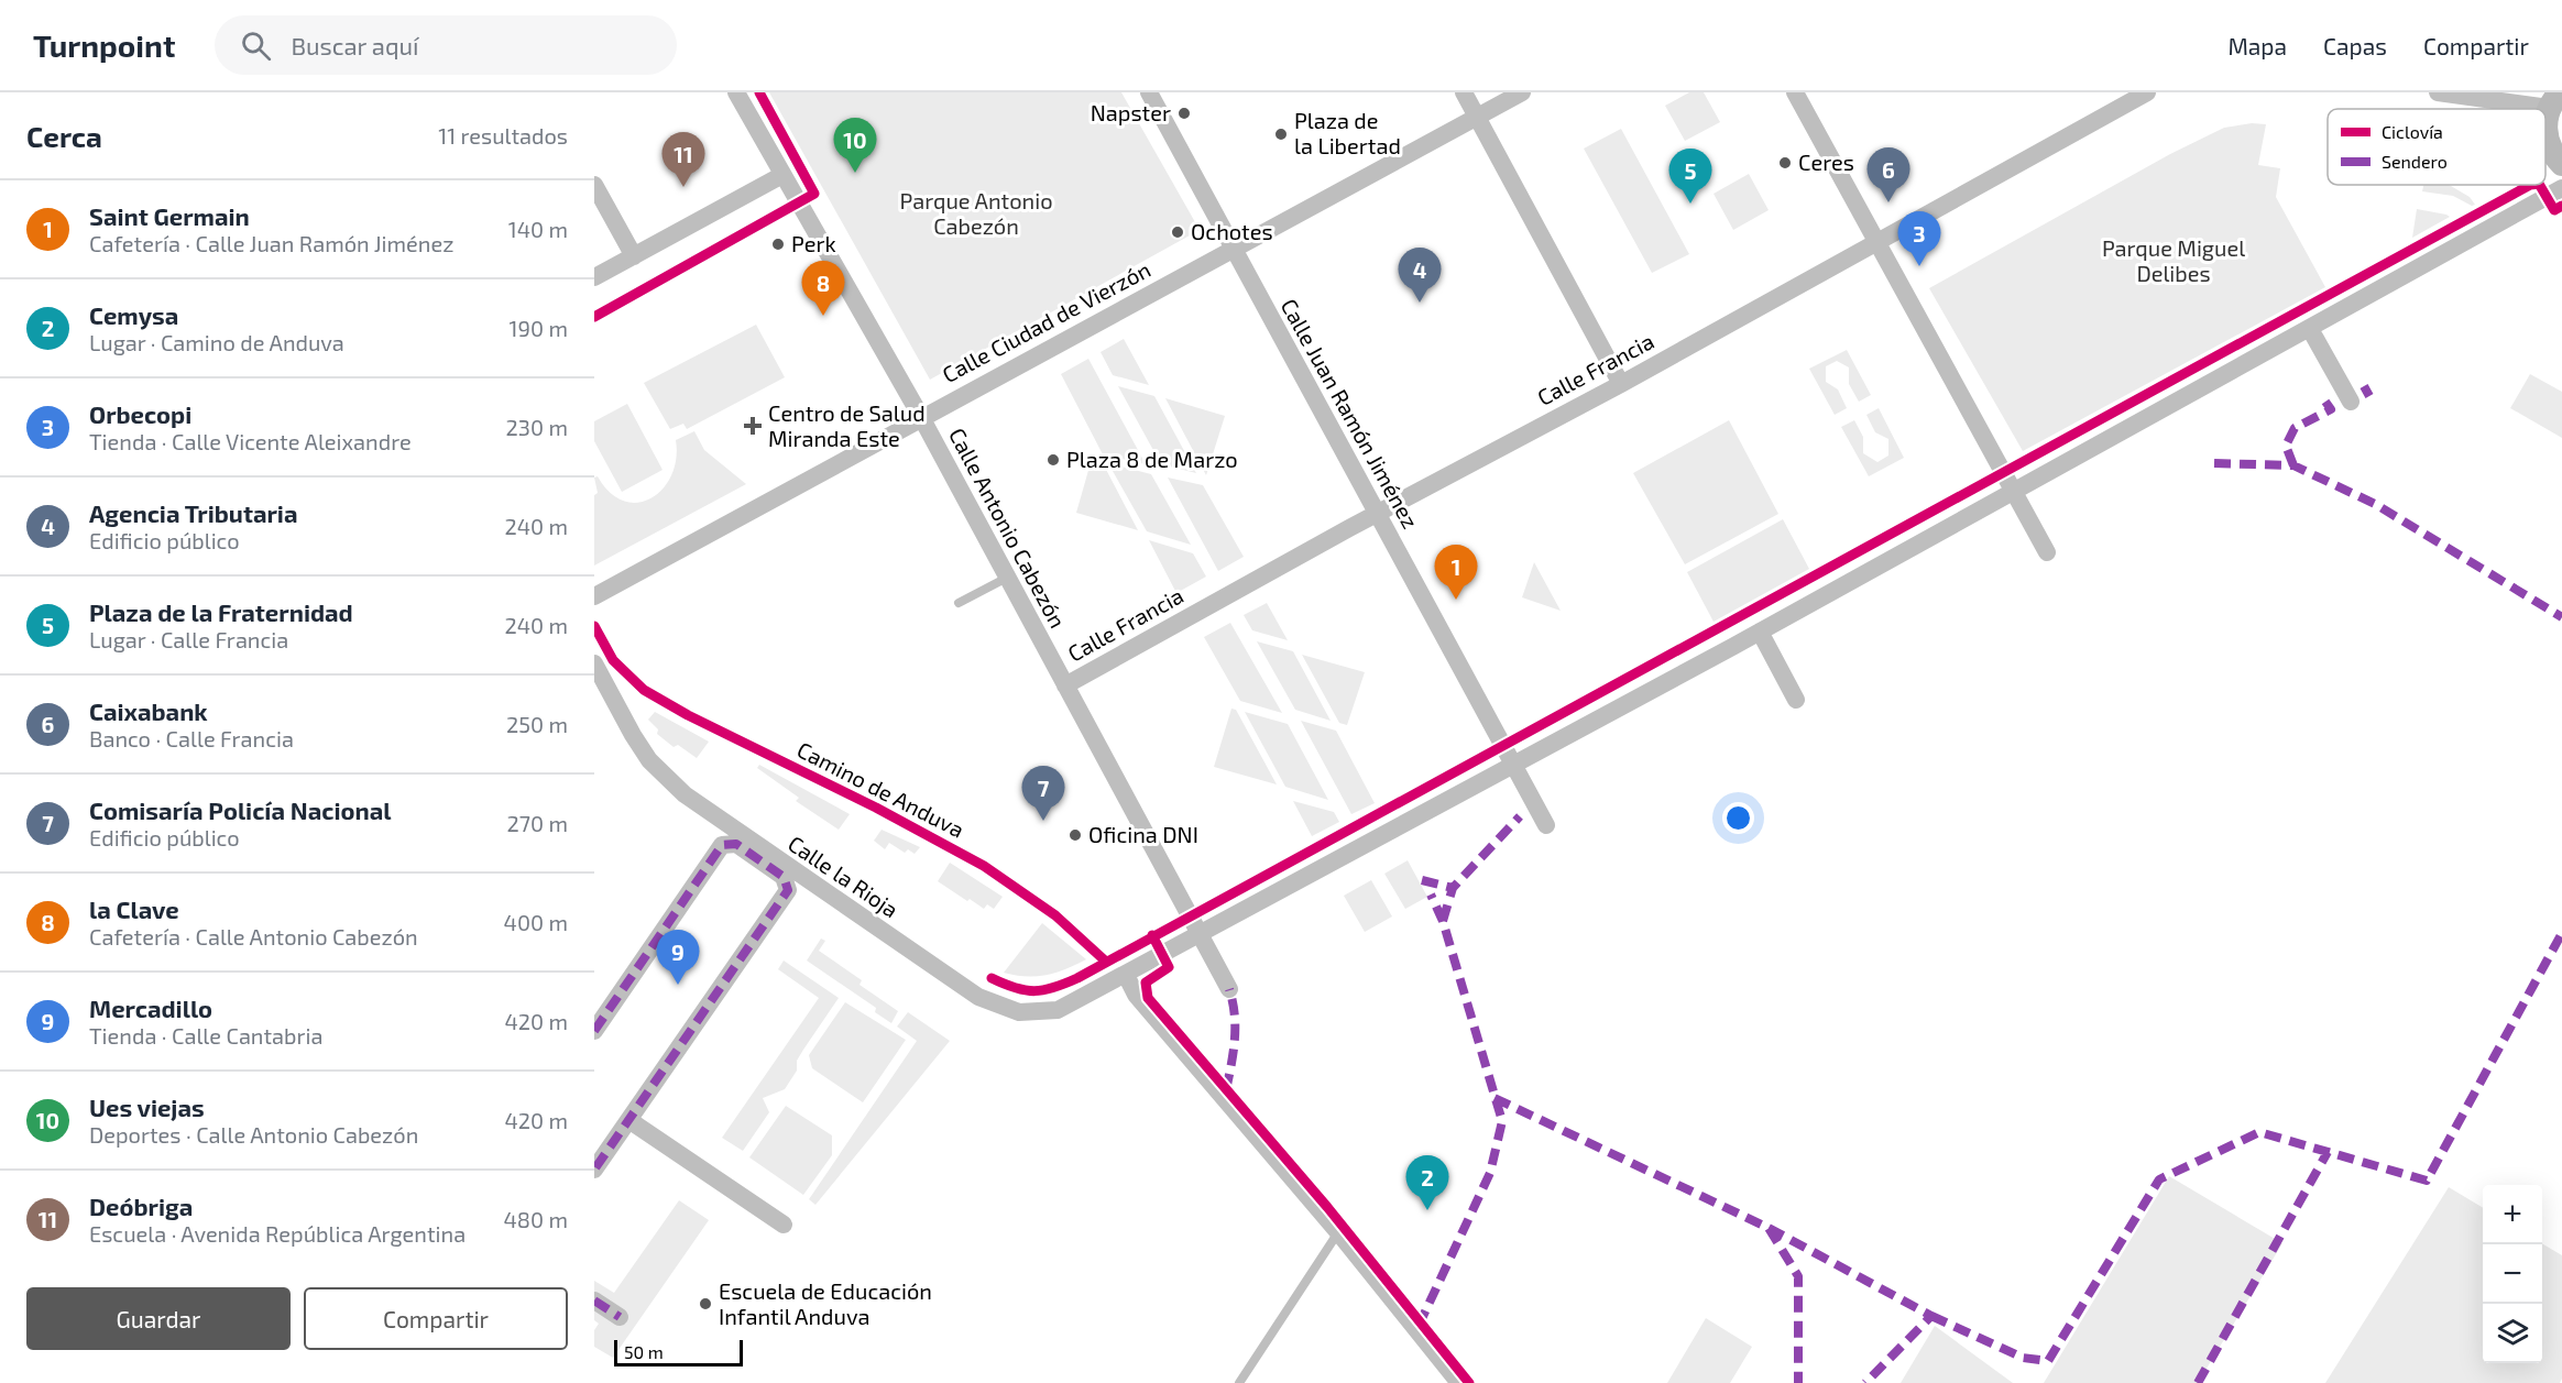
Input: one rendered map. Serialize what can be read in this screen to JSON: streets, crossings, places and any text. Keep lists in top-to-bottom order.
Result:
{
  "streets": {
    "street": [
      "Calle Ciudad de Vierzón",
      "Calle Francia",
      "Calle Juan Ramón Jiménez",
      "Calle Antonio Cabezón",
      "Calle la Rioja"
    ],
    "cycle path": ["Camino de Anduva"]
  },
  "crossings": [
    ["Calle Ciudad de Vierzón", "Calle Juan Ramón Jiménez"],
    ["Calle Ciudad de Vierzón", "Calle Antonio Cabezón"],
    ["Calle Francia", "Calle Juan Ramón Jiménez"],
    ["Calle Francia", "Calle Antonio Cabezón"],
    ["Calle Juan Ramón Jiménez", "Calle la Rioja"],
    ["Calle Antonio Cabezón", "Calle la Rioja"]
  ],
  "parks": ["Parque Antonio Cabezón", "Parque Miguel Delibes"],
  "places": {
    "other": [
      "Napster",
      "Plaza de la Libertad",
      "Ceres",
      "Ochotes",
      "Perk",
      "Plaza 8 de Marzo",
      "Oficina DNI",
      "Escuela de Educación Infantil Anduva"
    ],
    "health": ["Centro de Salud Miranda Este"]
  },
  "legend": ["Ciclovía", "Sendero"],
  "scale_bar": "50 m",
  "page": {
    "header": "Turnpoint",
    "search": "Buscar aquí",
    "nav": ["Mapa", "Capas", "Compartir"],
    "heading": ["Cerca", "11 resultados"],
    "pins": [
      "10",
      "11",
      "6",
      "5",
      "3",
      "4",
      "8",
      "1",
      "7",
      "9",
      "2"
    ],
    "list": [
      {
        "mark": "1",
        "name": "Saint Germain",
        "note": "Cafetería · Calle Juan Ramón Jiménez",
        "value": "140 m"
      },
      {
        "mark": "2",
        "name": "Cemysa",
        "note": "Lugar · Camino de Anduva",
        "value": "190 m"
      },
      {
        "mark": "3",
        "name": "Orbecopi",
        "note": "Tienda · Calle Vicente Aleixandre",
        "value": "230 m"
      },
      {
        "mark": "4",
        "name": "Agencia Tributaria",
        "note": "Edificio público",
        "value": "240 m"
      },
      {
        "mark": "5",
        "name": "Plaza de la Fraternidad",
        "note": "Lugar · Calle Francia",
        "value": "240 m"
      },
      {
        "mark": "6",
        "name": "Caixabank",
        "note": "Banco · Calle Francia",
        "value": "250 m"
      },
      {
        "mark": "7",
        "name": "Comisaría Policía Nacional",
        "note": "Edificio público",
        "value": "270 m"
      },
      {
        "mark": "8",
        "name": "la Clave",
        "note": "Cafetería · Calle Antonio Cabezón",
        "value": "400 m"
      },
      {
        "mark": "9",
        "name": "Mercadillo",
        "note": "Tienda · Calle Cantabria",
        "value": "420 m"
      },
      {
        "mark": "10",
        "name": "Ues viejas",
        "note": "Deportes · Calle Antonio Cabezón",
        "value": "420 m"
      },
      {
        "mark": "11",
        "name": "Deóbriga",
        "note": "Escuela · Avenida República Argentina",
        "value": "480 m"
      }
    ],
    "map_buttons": ["+", "−"],
    "buttons": ["Guardar", "Compartir"],
    "scale": "50 m"
  }
}
